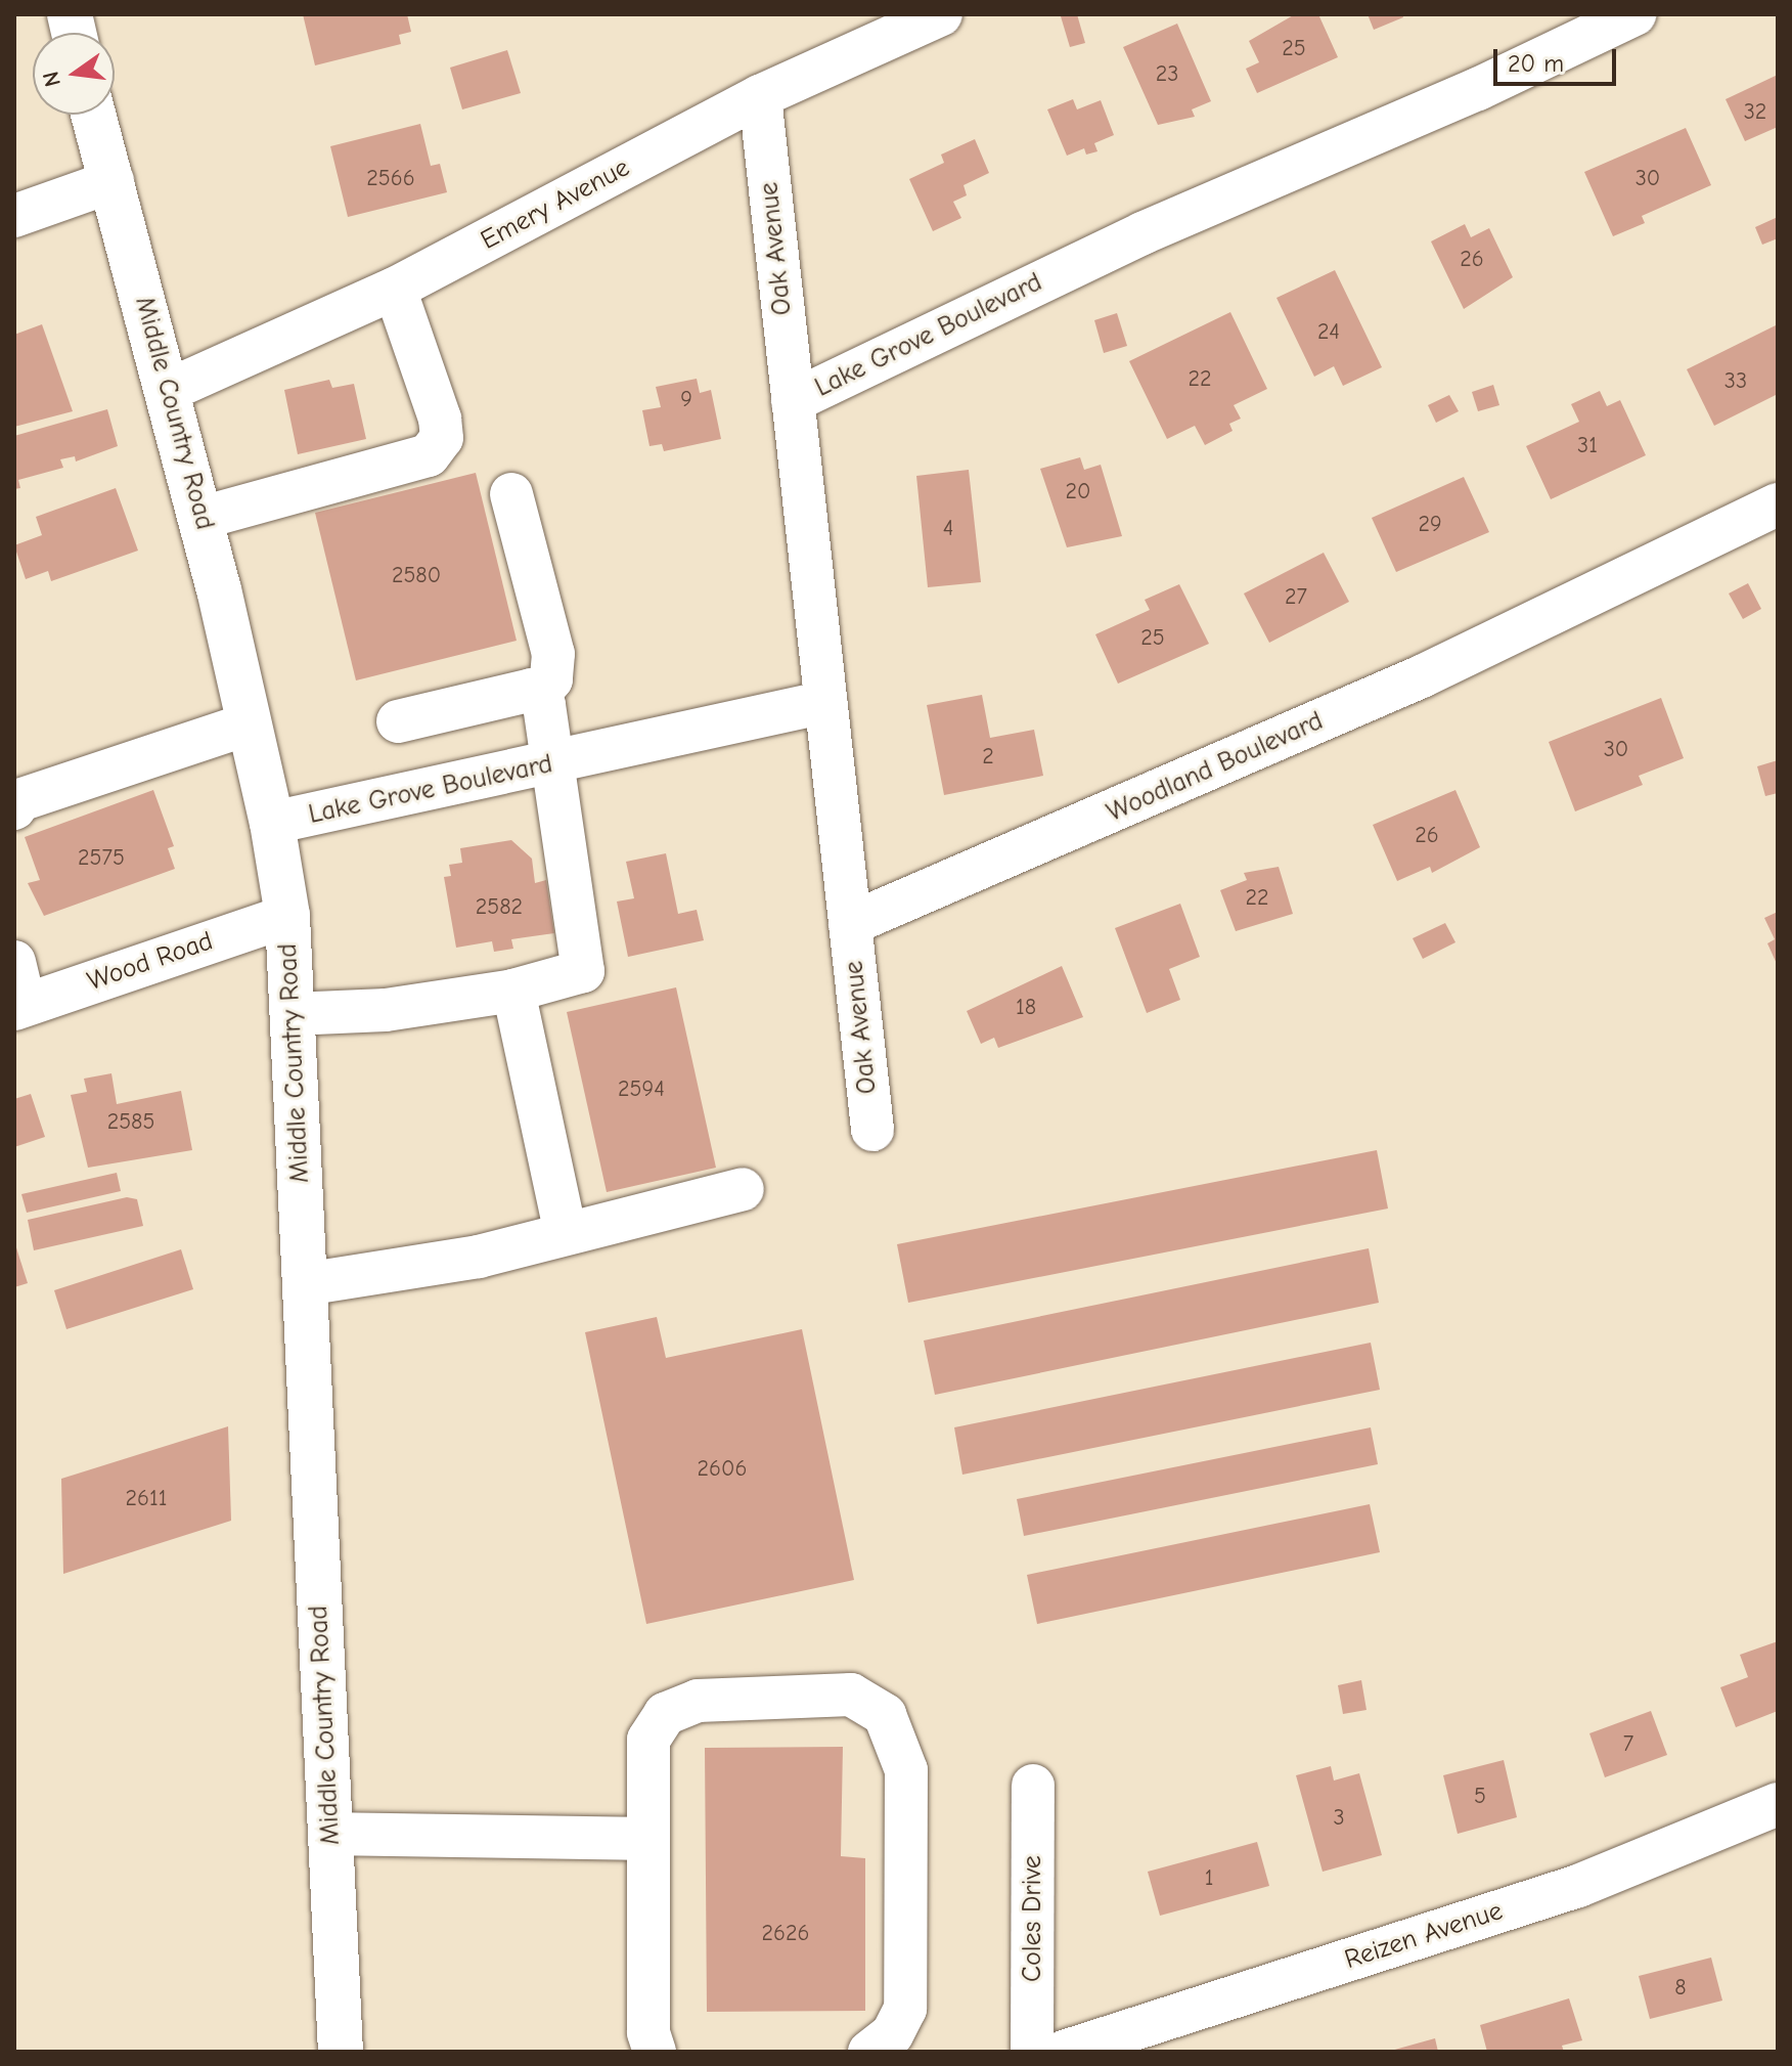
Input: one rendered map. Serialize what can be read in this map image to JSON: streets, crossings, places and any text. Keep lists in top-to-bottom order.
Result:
{
  "streets": {
    "main road": ["Middle Country Road"],
    "street": [
      "Emery Avenue",
      "Oak Avenue",
      "Lake Grove Boulevard",
      "Woodland Boulevard",
      "Wood Road",
      "Coles Drive",
      "Reizen Avenue"
    ]
  },
  "crossings": [
    ["Emery Avenue", "Oak Avenue"],
    ["Emery Avenue", "Middle Country Road"],
    ["Oak Avenue", "Lake Grove Boulevard"],
    ["Oak Avenue", "Woodland Boulevard"],
    ["Lake Grove Boulevard", "Middle Country Road"],
    ["Middle Country Road", "Wood Road"]
  ],
  "house_numbers": [
    "25",
    "23",
    "32",
    "2566",
    "30",
    "26",
    "24",
    "22",
    "33",
    "9",
    "31",
    "20",
    "29",
    "4",
    "2580",
    "27",
    "25",
    "30",
    "2",
    "26",
    "2575",
    "22",
    "2582",
    "18",
    "2594",
    "2585",
    "2606",
    "2611",
    "7",
    "5",
    "3",
    "1",
    "2626",
    "8"
  ],
  "scale_bar": "20 m",
  "north": "left"
}
